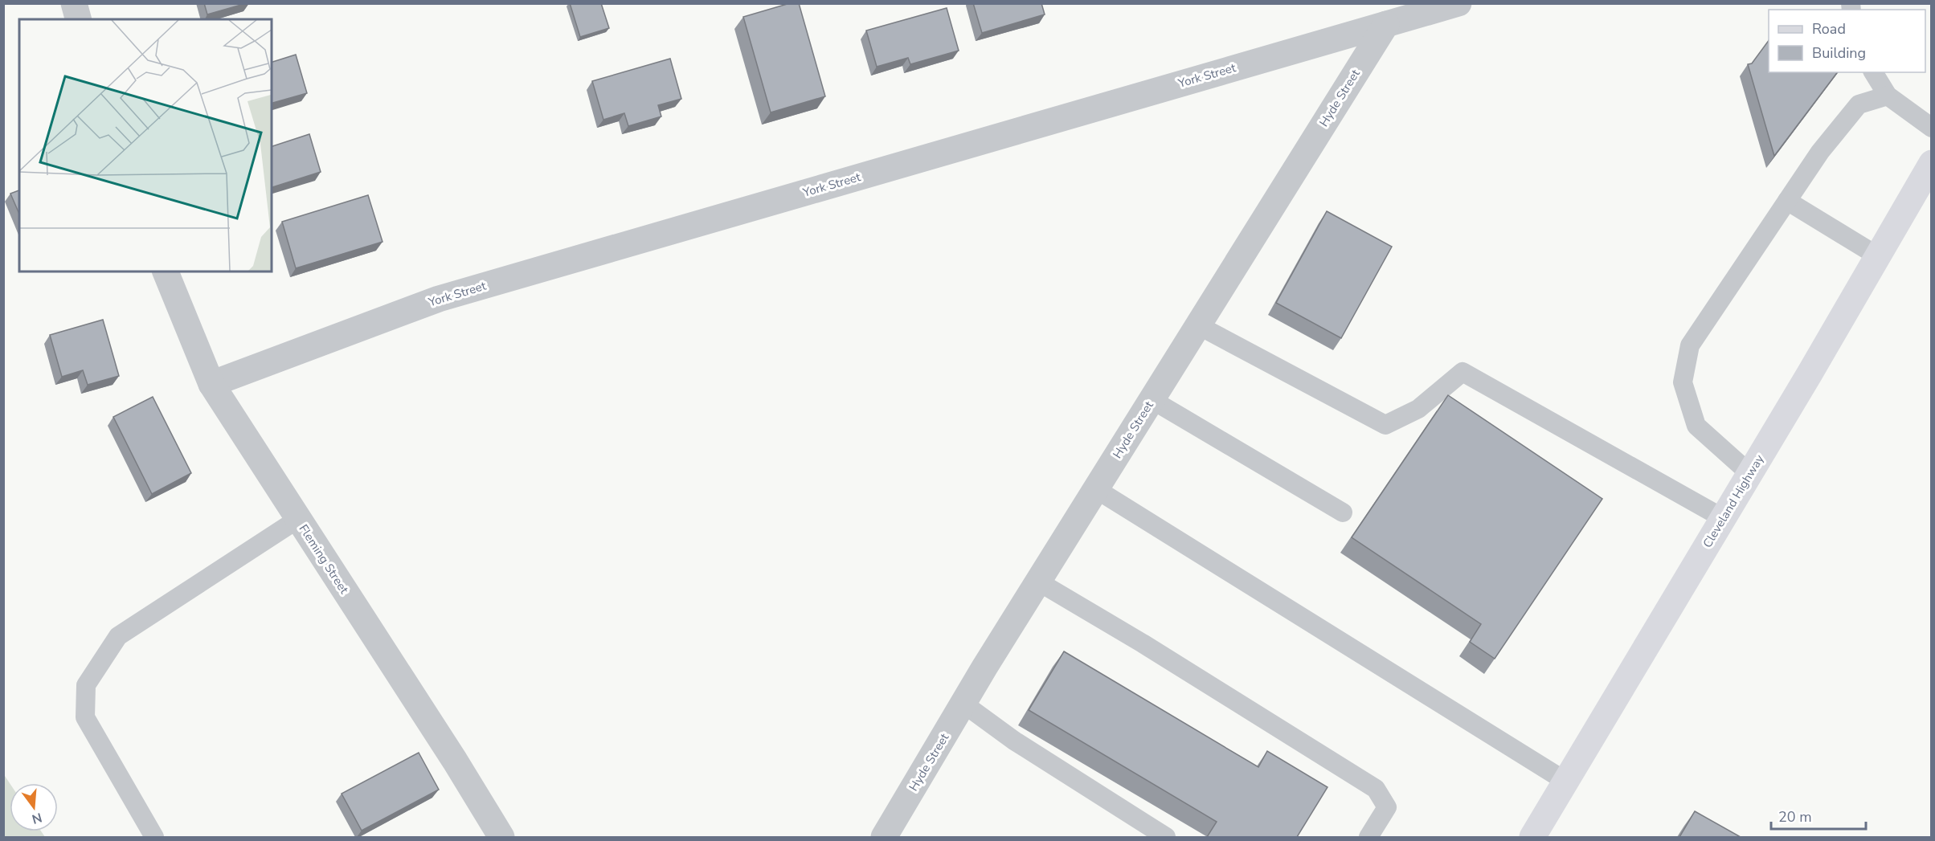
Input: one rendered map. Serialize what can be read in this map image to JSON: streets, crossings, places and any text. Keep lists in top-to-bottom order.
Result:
{
  "streets": {
    "main road": ["Cleveland Highway"],
    "street": ["York Street", "Hyde Street", "Fleming Street"]
  },
  "crossings": [
    ["York Street", "Hyde Street"],
    ["York Street", "Fleming Street"]
  ],
  "legend": ["Road", "Building"],
  "scale_bar": "20 m",
  "north": "bottom"
}
